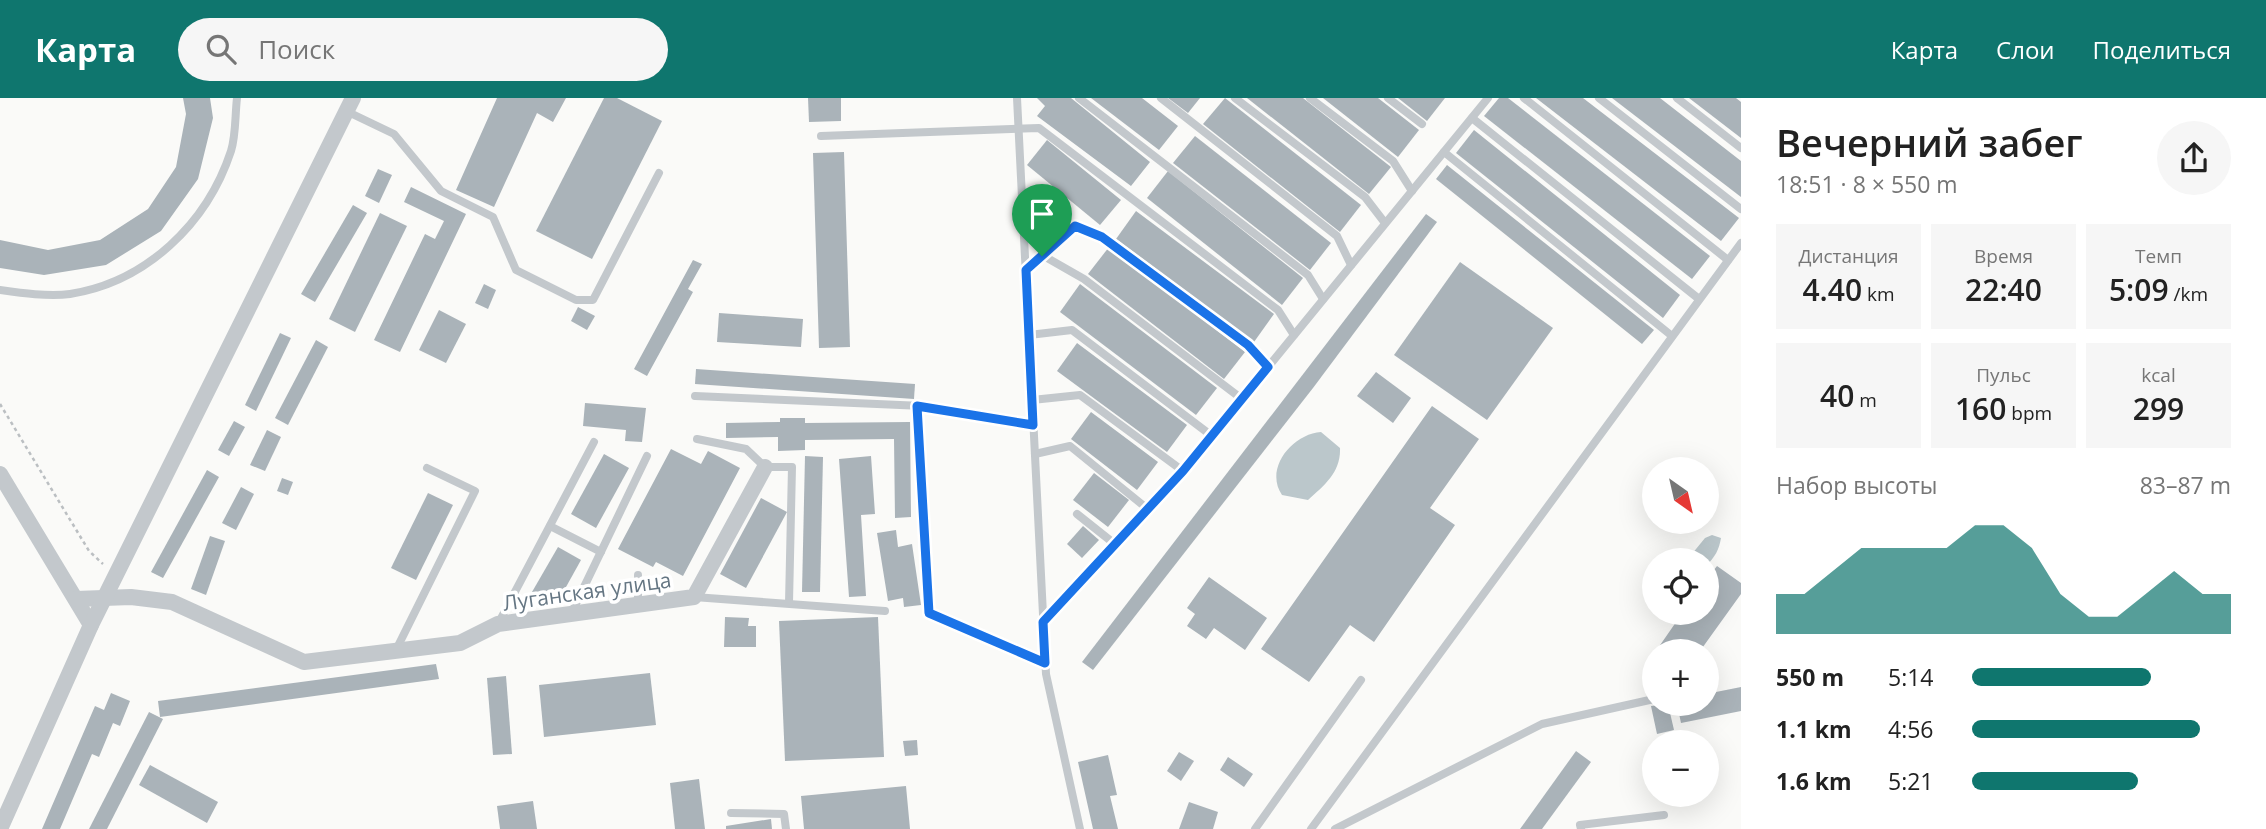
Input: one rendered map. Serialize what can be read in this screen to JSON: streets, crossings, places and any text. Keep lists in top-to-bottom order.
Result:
{
  "streets": {
    "street": ["Луганская улица"]
  },
  "north": "bottom right",
  "page": {
    "header": "Карта",
    "search": "Поиск",
    "nav": ["Карта", "Слои", "Поделиться"],
    "heading": ["Вечерний забег", "18:51 · 8 × 550 m"],
    "stats": [
      ["Дистанция", "4.40 km"],
      ["Время", "22:40"],
      ["Темп", "5:09 /km"],
      ["40 m"],
      ["Пульс", "160 bpm"],
      ["kcal", "299"]
    ],
    "chart": ["Набор высоты", "83–87 m"],
    "map_buttons": ["+", "−"],
    "list": [
      {
        "name": "550 m",
        "note": "5:14"
      },
      {
        "name": "1.1 km",
        "note": "4:56"
      },
      {
        "name": "1.6 km",
        "note": "5:21"
      }
    ]
  }
}
